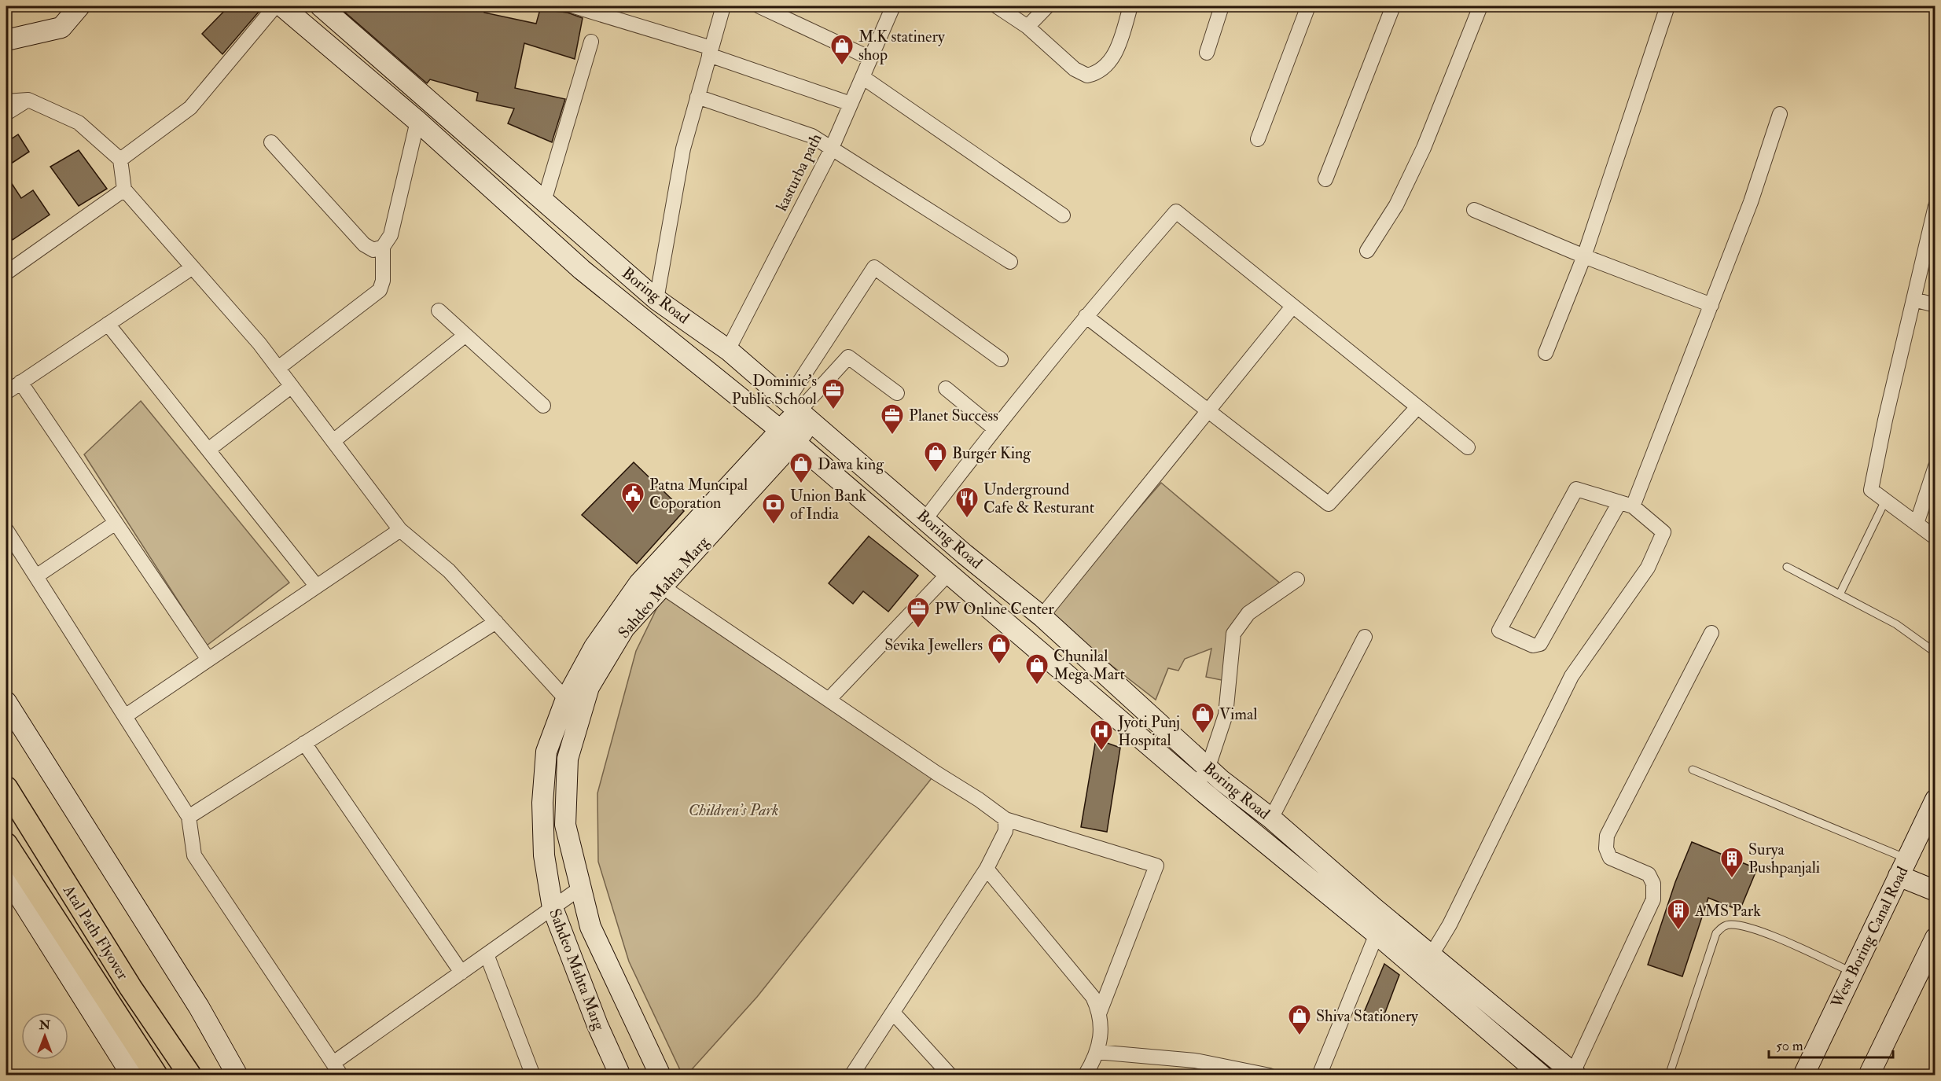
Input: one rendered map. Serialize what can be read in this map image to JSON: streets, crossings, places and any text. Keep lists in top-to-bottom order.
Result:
{
  "streets": {
    "main road": ["Atal Path Flyover"],
    "street": [
      "kasturba path",
      "Boring Road",
      "Sahdeo Mahta Marg",
      "West Boring Canal Road"
    ]
  },
  "crossings": [
    ["kasturba path", "Boring Road"],
    ["Boring Road", "Sahdeo Mahta Marg"]
  ],
  "parks": ["Children's Park"],
  "places": {
    "shop": [
      "M.K statinery shop",
      "Burger King",
      "Dawa king",
      "Sevika Jewellers",
      "Chunilal Mega Mart",
      "Vimal",
      "Shiva Stationery"
    ],
    "office": ["Dominic's Public School", "Planet Success", "PW Online Center"],
    "public building": ["Patna Muncipal Coporation"],
    "restaurant": ["Underground Cafe & Resturant"],
    "bank": ["Union Bank of India"],
    "hospital": ["Jyoti Punj Hospital"],
    "building": ["Surya Pushpanjali", "AMS Park"]
  },
  "scale_bar": "50 m",
  "north": "top"
}
